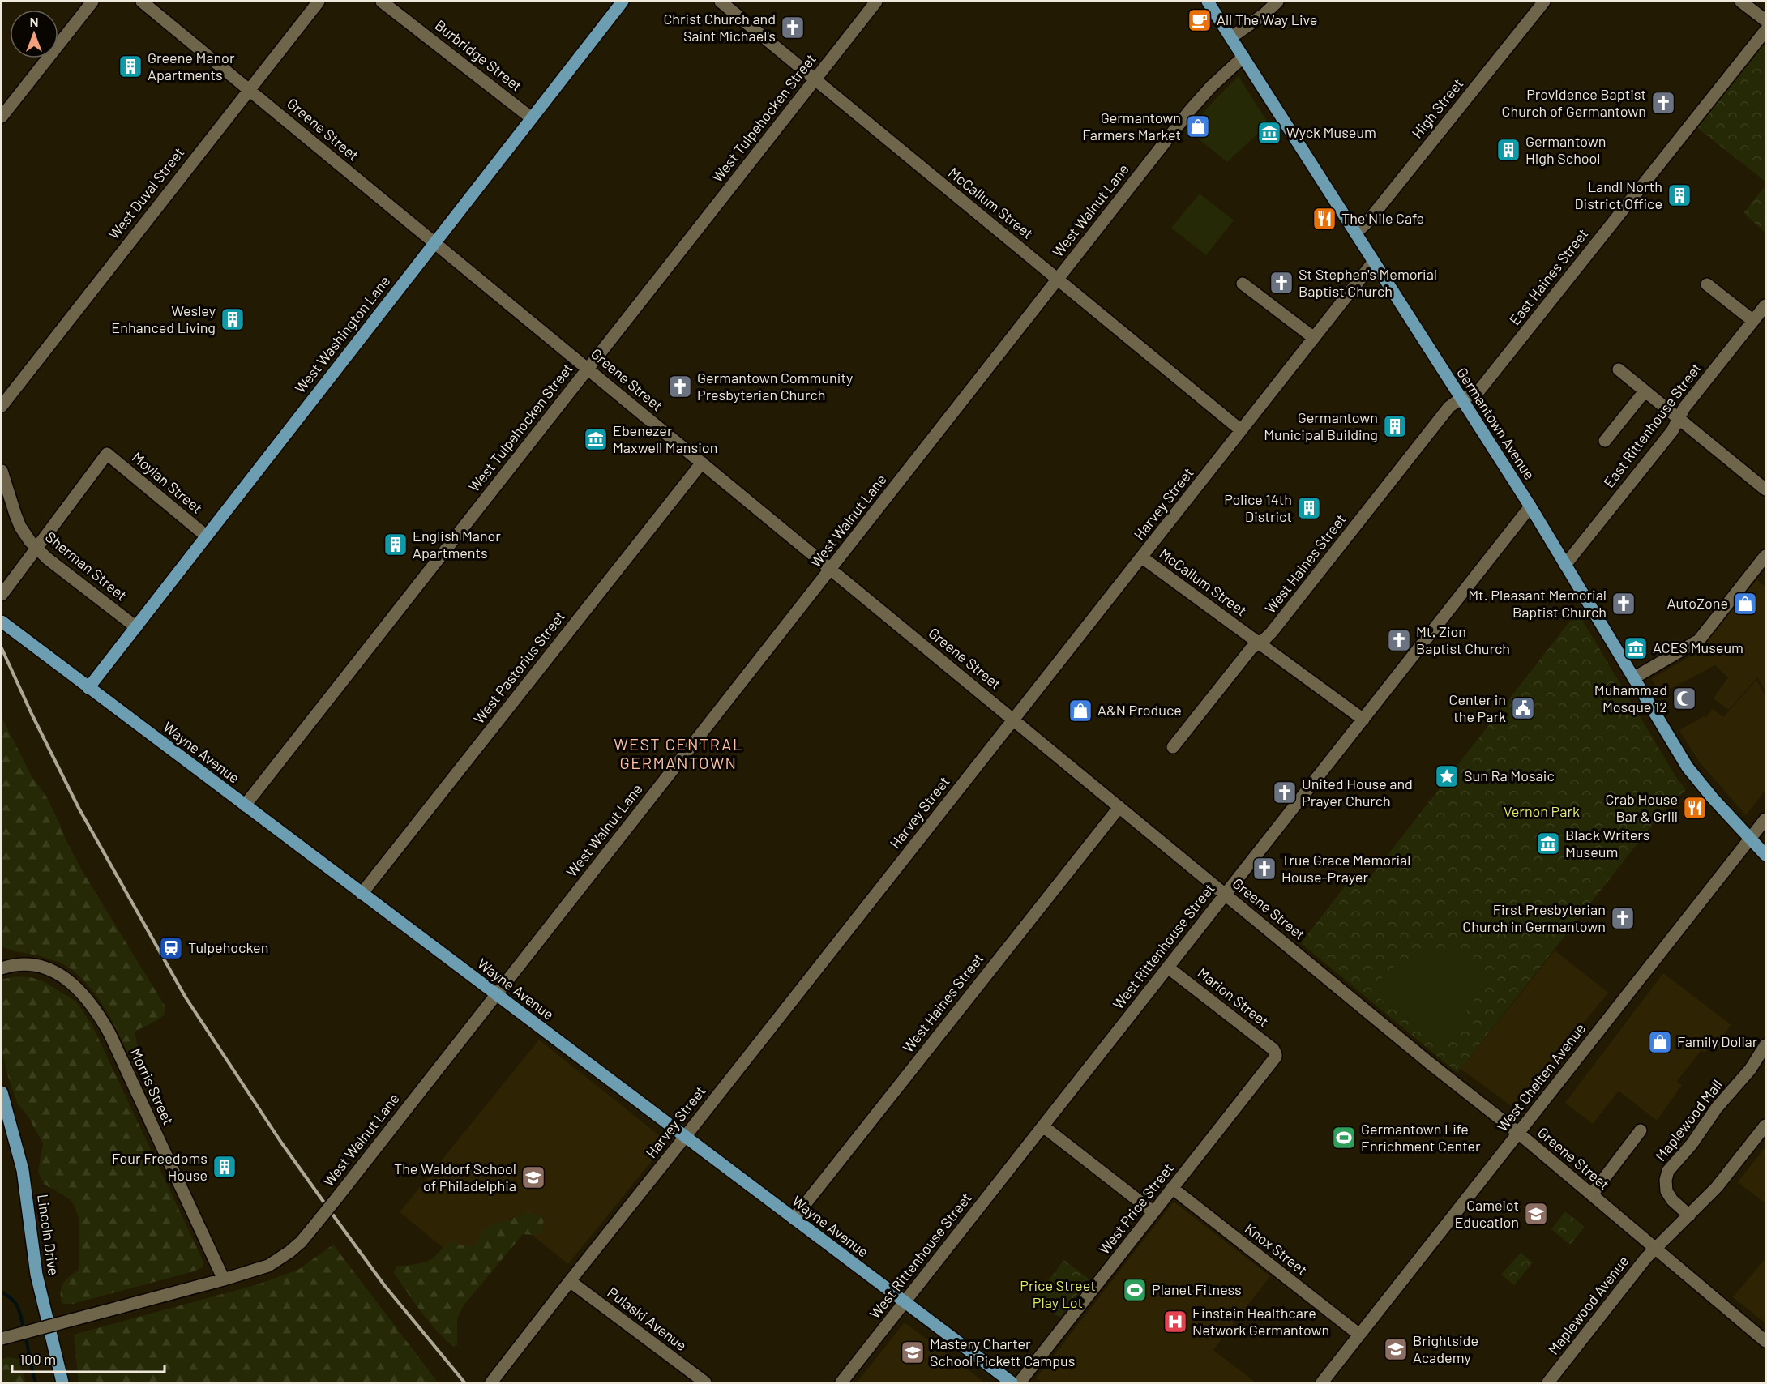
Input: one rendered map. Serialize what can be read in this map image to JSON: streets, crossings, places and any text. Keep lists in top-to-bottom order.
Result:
{
  "streets": {
    "main road": [
      "West Washington Lane",
      "Germantown Avenue",
      "Wayne Avenue",
      "Lincoln Drive"
    ],
    "street": [
      "Burbridge Street",
      "High Street",
      "West Tulpehocken Street",
      "Greene Street",
      "West Duval Street",
      "McCallum Street",
      "West Walnut Lane",
      "East Haines Street",
      "East Rittenhouse Street",
      "Moylan Street",
      "Harvey Street",
      "West Haines Street",
      "Sherman Street",
      "West Pastorius Street",
      "West Rittenhouse Street",
      "Marion Street",
      "West Chelten Avenue",
      "Morris Street",
      "Maplewood Mall",
      "West Price Street",
      "Knox Street",
      "Maplewood Avenue",
      "Pulaski Avenue"
    ]
  },
  "crossings": [
    ["Burbridge Street", "West Washington Lane"],
    ["High Street", "Germantown Avenue"],
    ["West Tulpehocken Street", "Greene Street"],
    ["West Tulpehocken Street", "McCallum Street"],
    ["West Tulpehocken Street", "Wayne Avenue"],
    ["Greene Street", "West Duval Street"],
    ["Greene Street", "West Walnut Lane"],
    ["Greene Street", "West Washington Lane"],
    ["Greene Street", "Harvey Street"],
    ["Greene Street", "West Haines Street"],
    ["Greene Street", "West Pastorius Street"],
    ["Greene Street", "West Rittenhouse Street"],
    ["Greene Street", "West Chelten Avenue"],
    ["Greene Street", "Maplewood Avenue"],
    ["McCallum Street", "West Walnut Lane"],
    ["McCallum Street", "Harvey Street"],
    ["McCallum Street", "West Haines Street"],
    ["McCallum Street", "West Rittenhouse Street"],
    ["West Walnut Lane", "Germantown Avenue"],
    ["West Walnut Lane", "Wayne Avenue"],
    ["West Walnut Lane", "Morris Street"],
    ["East Haines Street", "Germantown Avenue"],
    ["East Haines Street", "West Haines Street"],
    ["West Washington Lane", "Moylan Street"],
    ["West Washington Lane", "Sherman Street"],
    ["West Washington Lane", "Wayne Avenue"],
    ["Germantown Avenue", "East Rittenhouse Street"],
    ["Germantown Avenue", "Harvey Street"],
    ["Germantown Avenue", "West Haines Street"],
    ["Germantown Avenue", "West Rittenhouse Street"],
    ["Germantown Avenue", "West Chelten Avenue"],
    ["Moylan Street", "Sherman Street"],
    ["Harvey Street", "Wayne Avenue"],
    ["Harvey Street", "Pulaski Avenue"],
    ["West Haines Street", "Wayne Avenue"],
    ["West Pastorius Street", "Wayne Avenue"],
    ["Wayne Avenue", "West Rittenhouse Street"],
    ["West Rittenhouse Street", "Marion Street"],
    ["Marion Street", "West Price Street"],
    ["West Chelten Avenue", "Knox Street"],
    ["Maplewood Mall", "Maplewood Avenue"],
    ["West Price Street", "Knox Street"]
  ],
  "districts": ["WEST CENTRAL GERMANTOWN"],
  "parks": ["Vernon Park", "Price Street Play Lot"],
  "places": {
    "cafe": ["All The Way Live"],
    "church": [
      "Christ Church and Saint Michael's",
      "Providence Baptist Church of Germantown",
      "St Stephen's Memorial Baptist Church",
      "Germantown Community Presbyterian Church",
      "Mt. Pleasant Memorial Baptist Church",
      "Mt. Zion Baptist Church",
      "United House and Prayer Church",
      "True Grace Memorial House-Prayer",
      "First Presbyterian Church in Germantown"
    ],
    "building": [
      "Greene Manor Apartments",
      "Germantown High School",
      "LandI North District Office",
      "Wesley Enhanced Living",
      "Germantown Municipal Building",
      "Police 14th District",
      "English Manor Apartments",
      "Four Freedoms House"
    ],
    "shop": [
      "Germantown Farmers Market",
      "AutoZone",
      "A&N Produce",
      "Family Dollar"
    ],
    "museum": [
      "Wyck Museum",
      "Ebenezer Maxwell Mansion",
      "ACES Museum",
      "Black Writers Museum"
    ],
    "restaurant": ["The Nile Cafe", "Crab House Bar & Grill"],
    "mosque": ["Muhammad Mosque 12"],
    "public building": ["Center in the Park"],
    "place": ["Sun Ra Mosaic"],
    "station": ["Tulpehocken"],
    "sports": ["Germantown Life Enrichment Center", "Planet Fitness"],
    "school or university": [
      "The Waldorf School of Philadelphia",
      "Camelot Education",
      "Brightside Academy",
      "Mastery Charter School Pickett Campus"
    ],
    "hospital": ["Einstein Healthcare Network Germantown"]
  },
  "scale_bar": "100 m",
  "north": "top"
}
